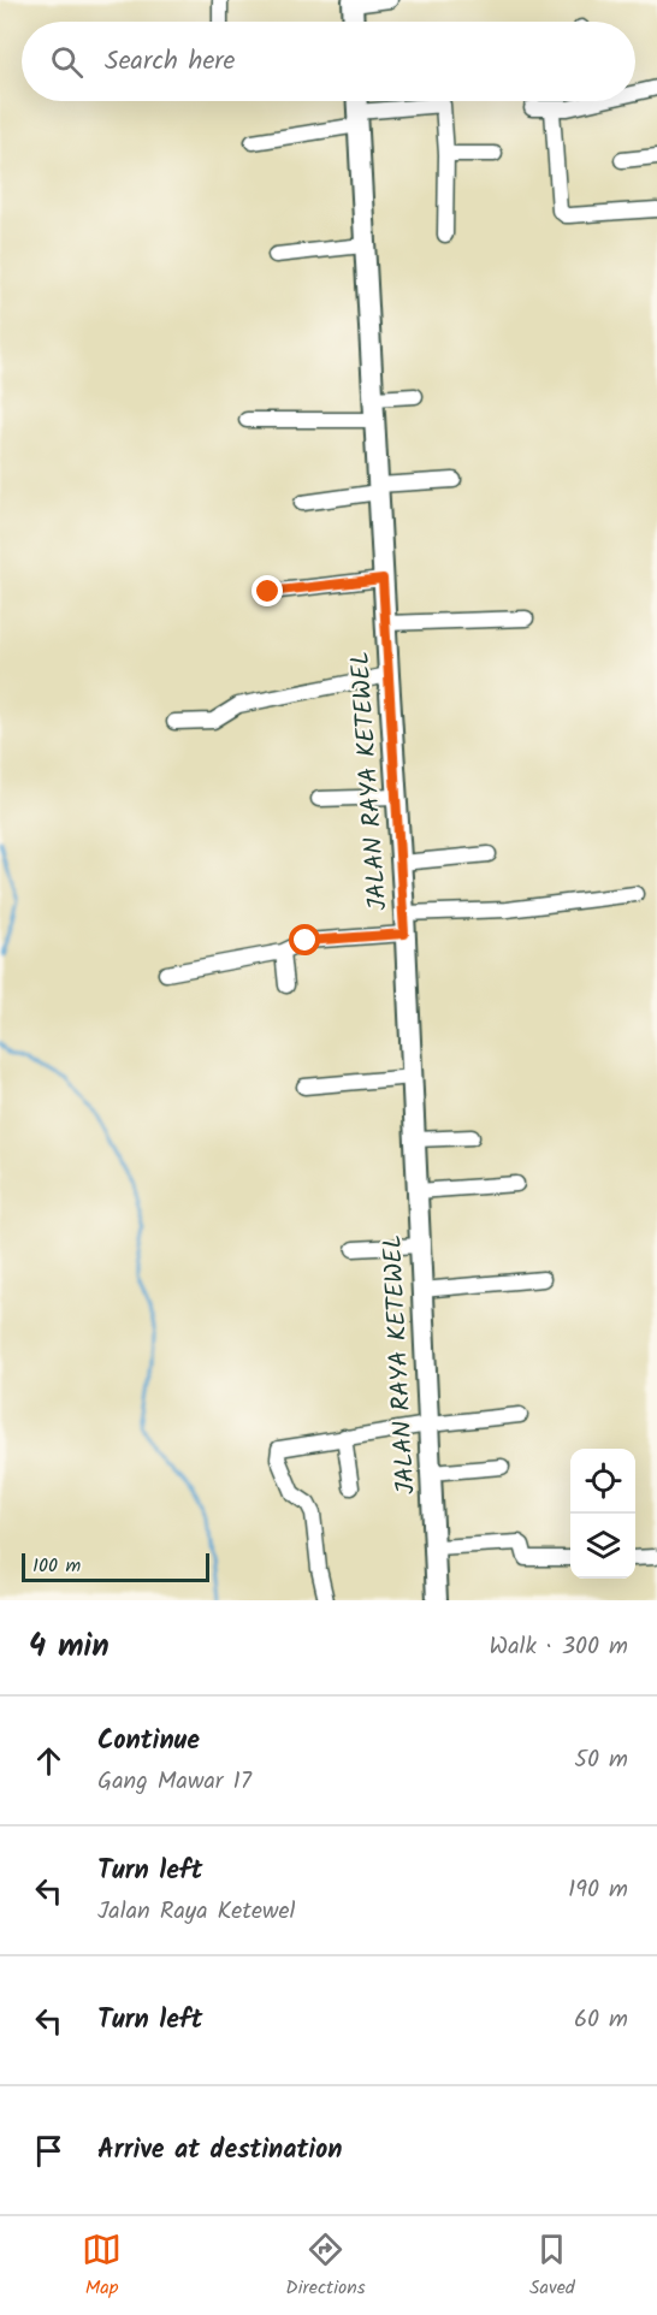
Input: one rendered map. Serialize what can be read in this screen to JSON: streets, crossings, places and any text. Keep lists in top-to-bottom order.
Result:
{
  "streets": {
    "main road": ["JALAN RAYA KETEWEL"]
  },
  "scale_bar": "100 m",
  "page": {
    "search": "Search here",
    "scale": "100 m",
    "heading": ["4 min", "Walk · 300 m"],
    "list": [
      ["Continue", "Gang Mawar 17", "50 m"],
      ["Turn left", "Jalan Raya Ketewel", "190 m"],
      ["Turn left", "60 m"],
      "Arrive at destination"
    ],
    "nav": ["Map", "Directions", "Saved"]
  }
}
